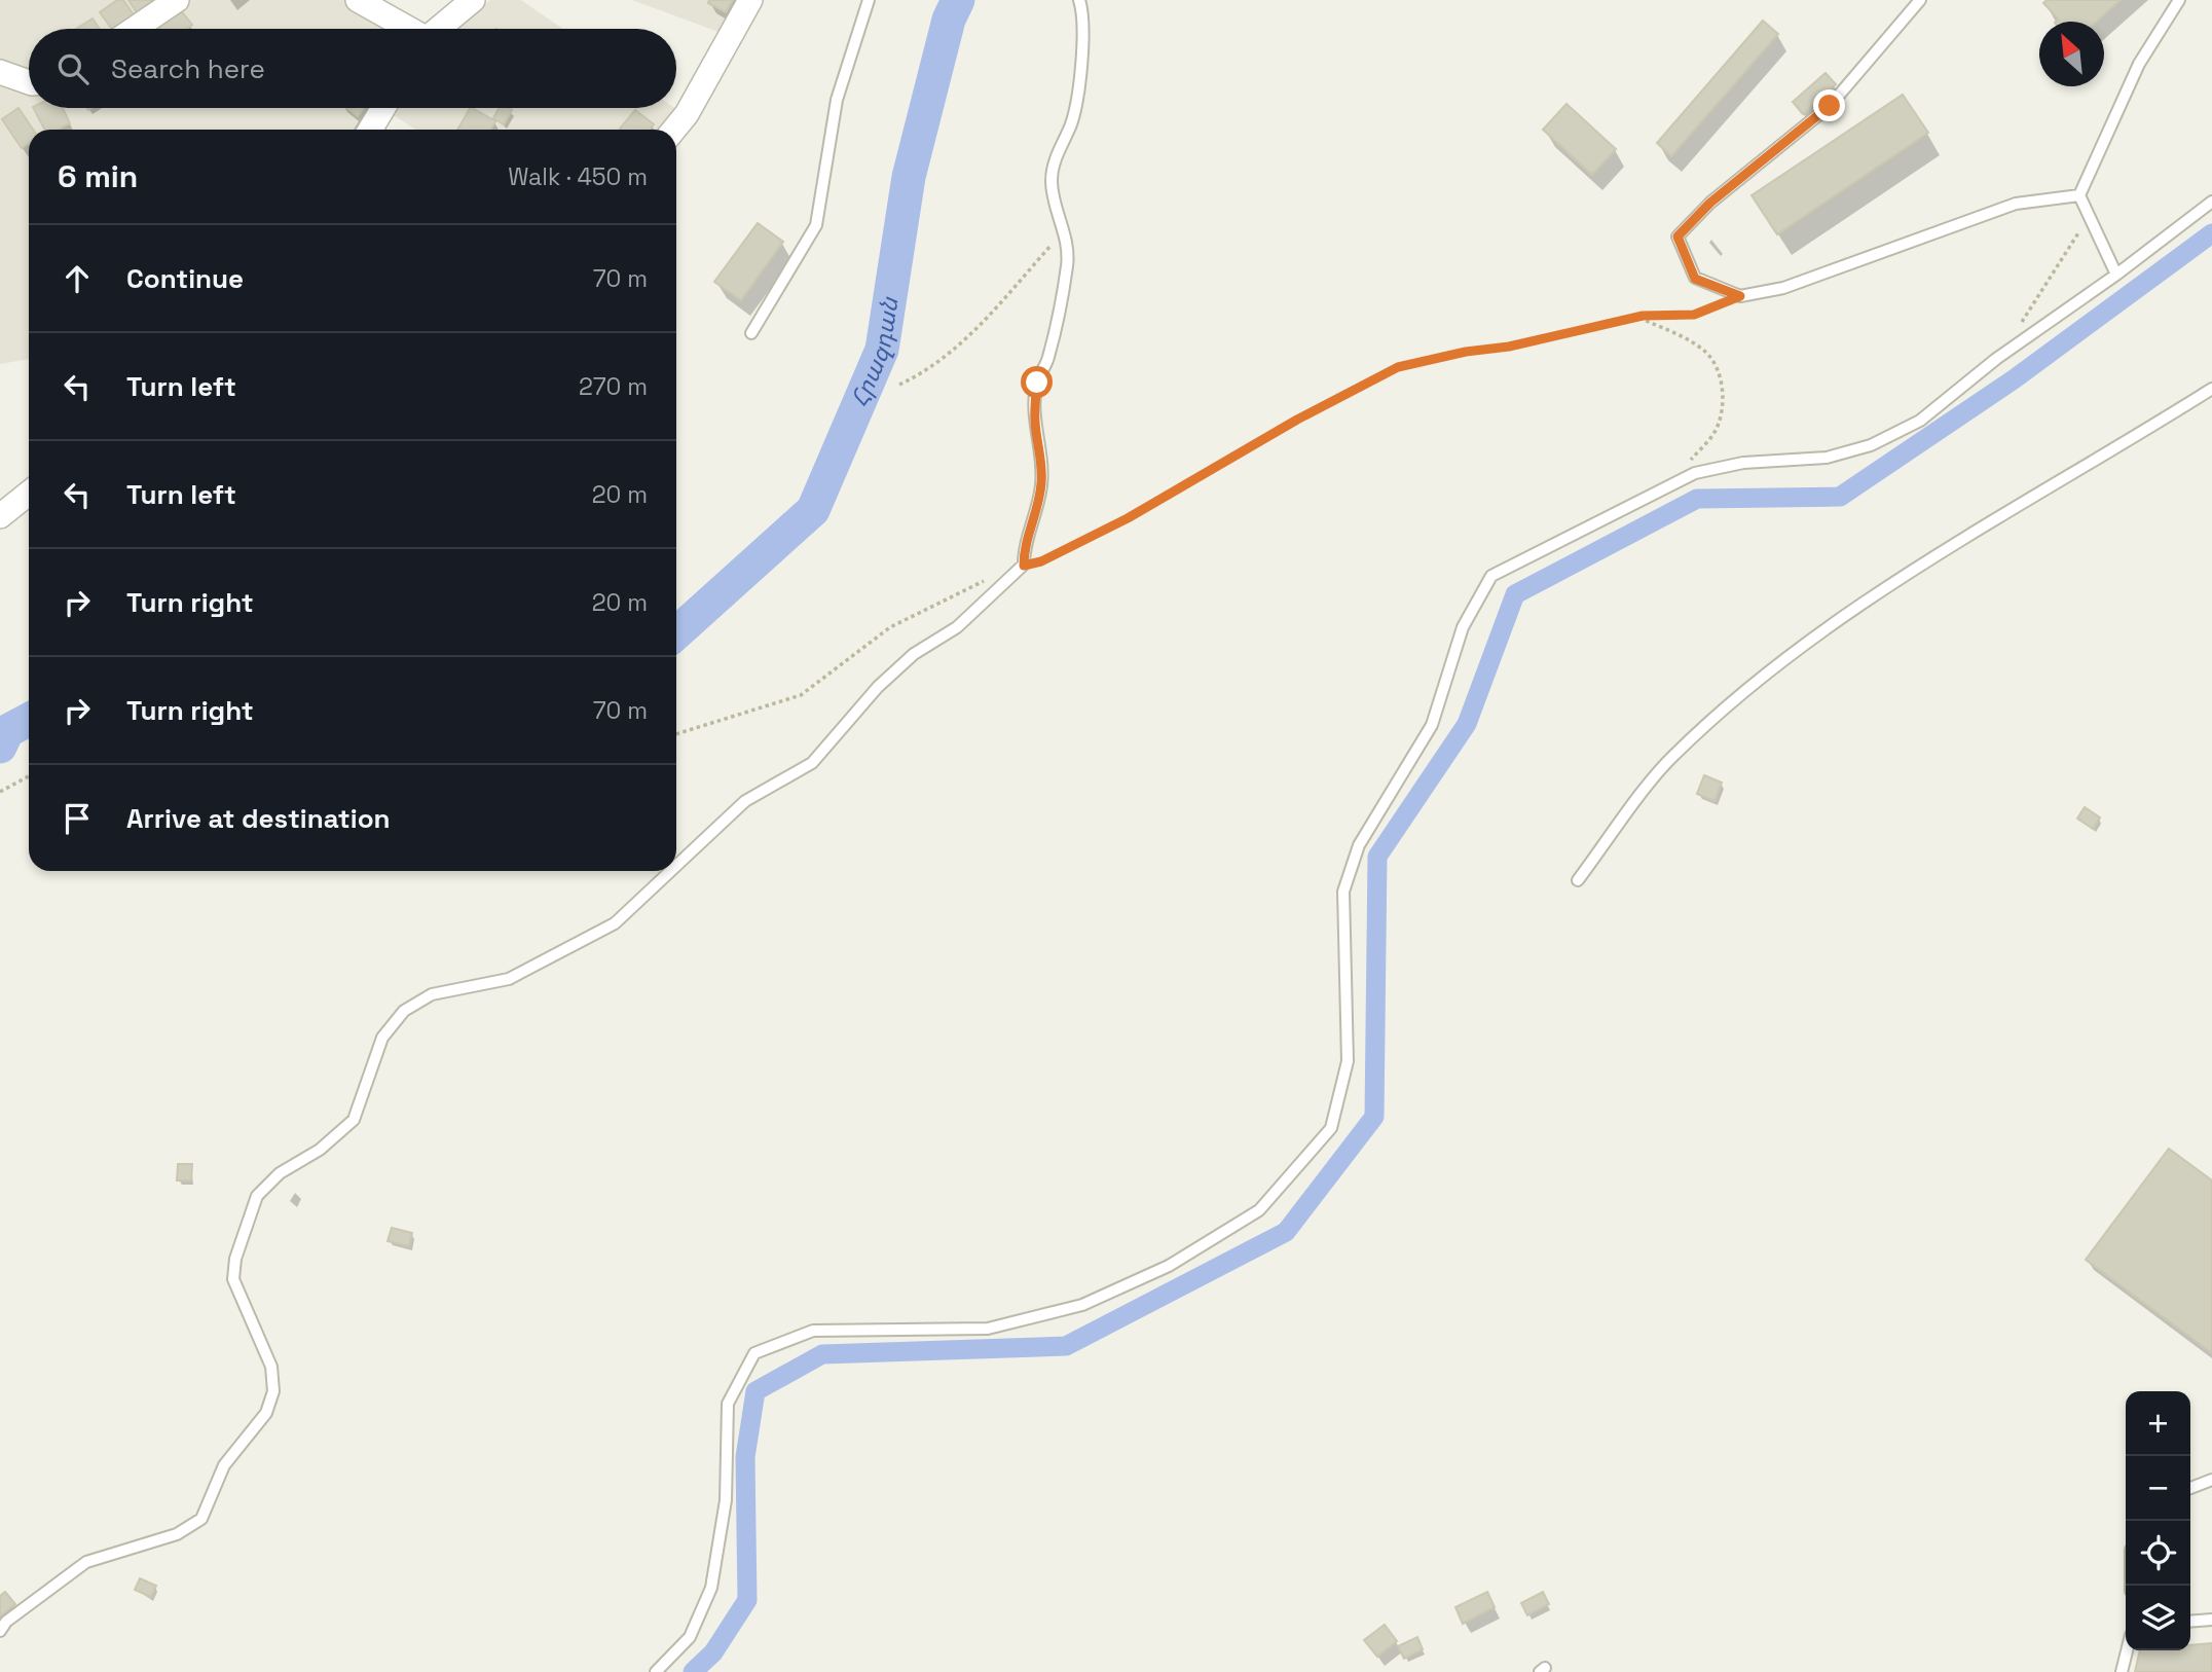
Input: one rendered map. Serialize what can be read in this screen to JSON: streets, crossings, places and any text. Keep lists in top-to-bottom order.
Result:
{
  "water": ["Հրազդան"],
  "north": "top left",
  "page": {
    "search": "Search here",
    "heading": ["6 min", "Walk · 450 m"],
    "list": [
      ["Continue", "70 m"],
      ["Turn left", "270 m"],
      ["Turn left", "20 m"],
      ["Turn right", "20 m"],
      ["Turn right", "70 m"],
      "Arrive at destination"
    ],
    "map_buttons": ["+", "−"]
  }
}
